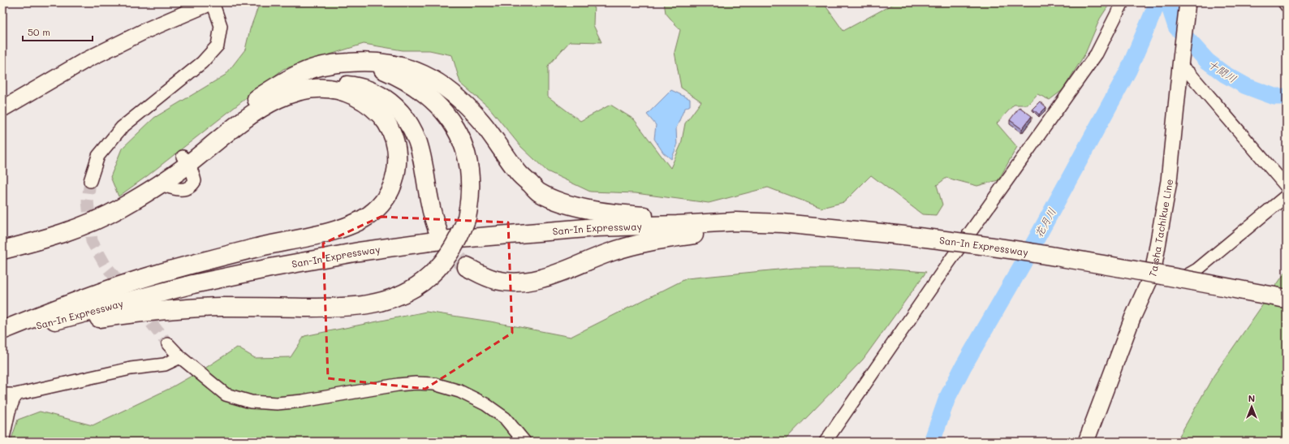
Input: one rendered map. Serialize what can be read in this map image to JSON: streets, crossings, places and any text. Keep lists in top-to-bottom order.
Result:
{
  "streets": {
    "highway": ["San-In Expressway"],
    "main road": ["Taisha Tachikue Line"]
  },
  "water": ["十間川", "花月川"],
  "scale_bar": "50 m",
  "north": "top"
}
